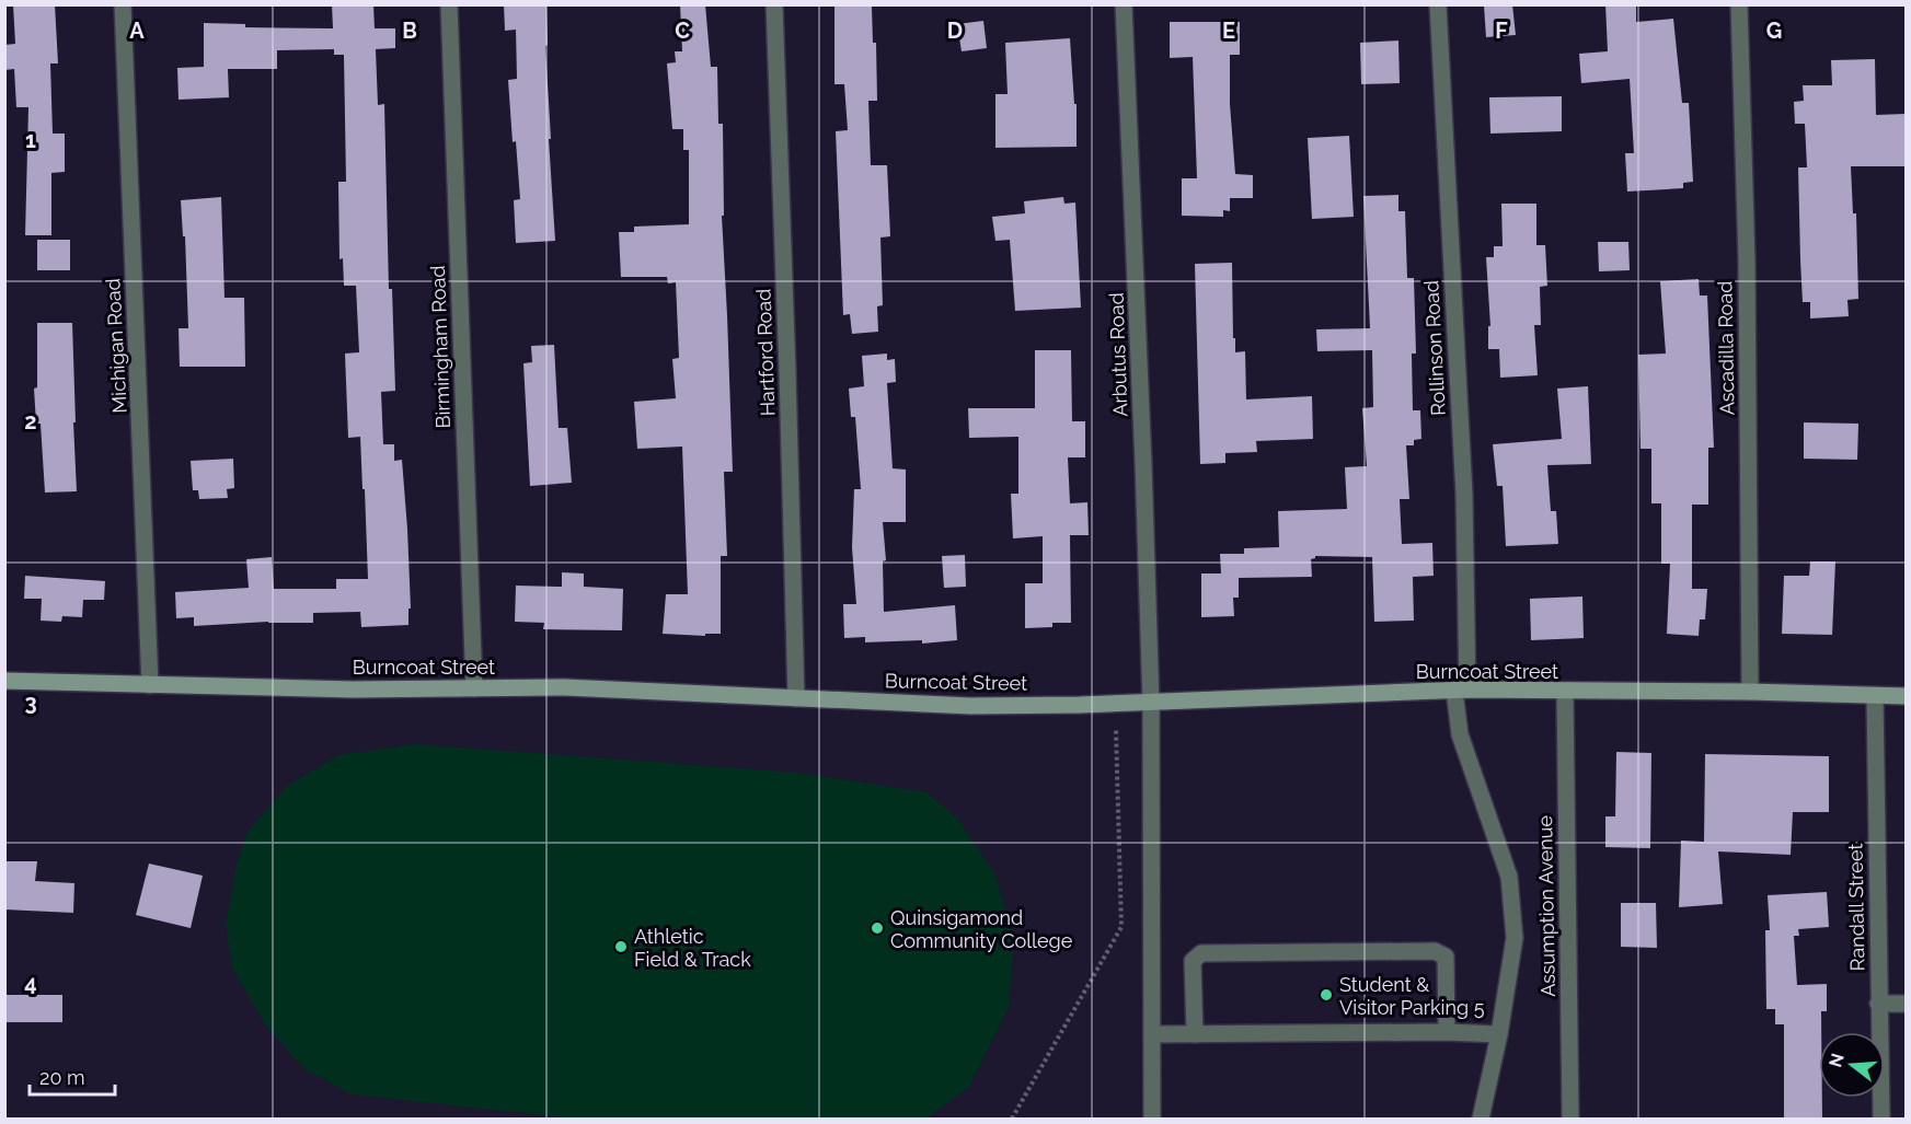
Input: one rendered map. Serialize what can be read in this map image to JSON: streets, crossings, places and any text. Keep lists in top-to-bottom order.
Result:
{
  "streets": {
    "main road": ["Burncoat Street"],
    "street": [
      "Michigan Road",
      "Birmingham Road",
      "Rollinson Road",
      "Ascadilla Road",
      "Hartford Road",
      "Arbutus Road",
      "Assumption Avenue",
      "Randall Street"
    ]
  },
  "crossings": [
    ["Michigan Road", "Burncoat Street"],
    ["Birmingham Road", "Burncoat Street"],
    ["Rollinson Road", "Burncoat Street"],
    ["Ascadilla Road", "Burncoat Street"],
    ["Hartford Road", "Burncoat Street"],
    ["Arbutus Road", "Burncoat Street"],
    ["Burncoat Street", "Assumption Avenue"],
    ["Burncoat Street", "Randall Street"]
  ],
  "places": ["Quinsigamond Community College", "Athletic Field & Track", "Student & Visitor Parking 5"],
  "scale_bar": "20 m",
  "north": "left",
  "grid": {
    "columns": [
      "A",
      "B",
      "C",
      "D",
      "E",
      "F",
      "G"
    ],
    "rows": [
      "1",
      "2",
      "3",
      "4"
    ]
  }
}
